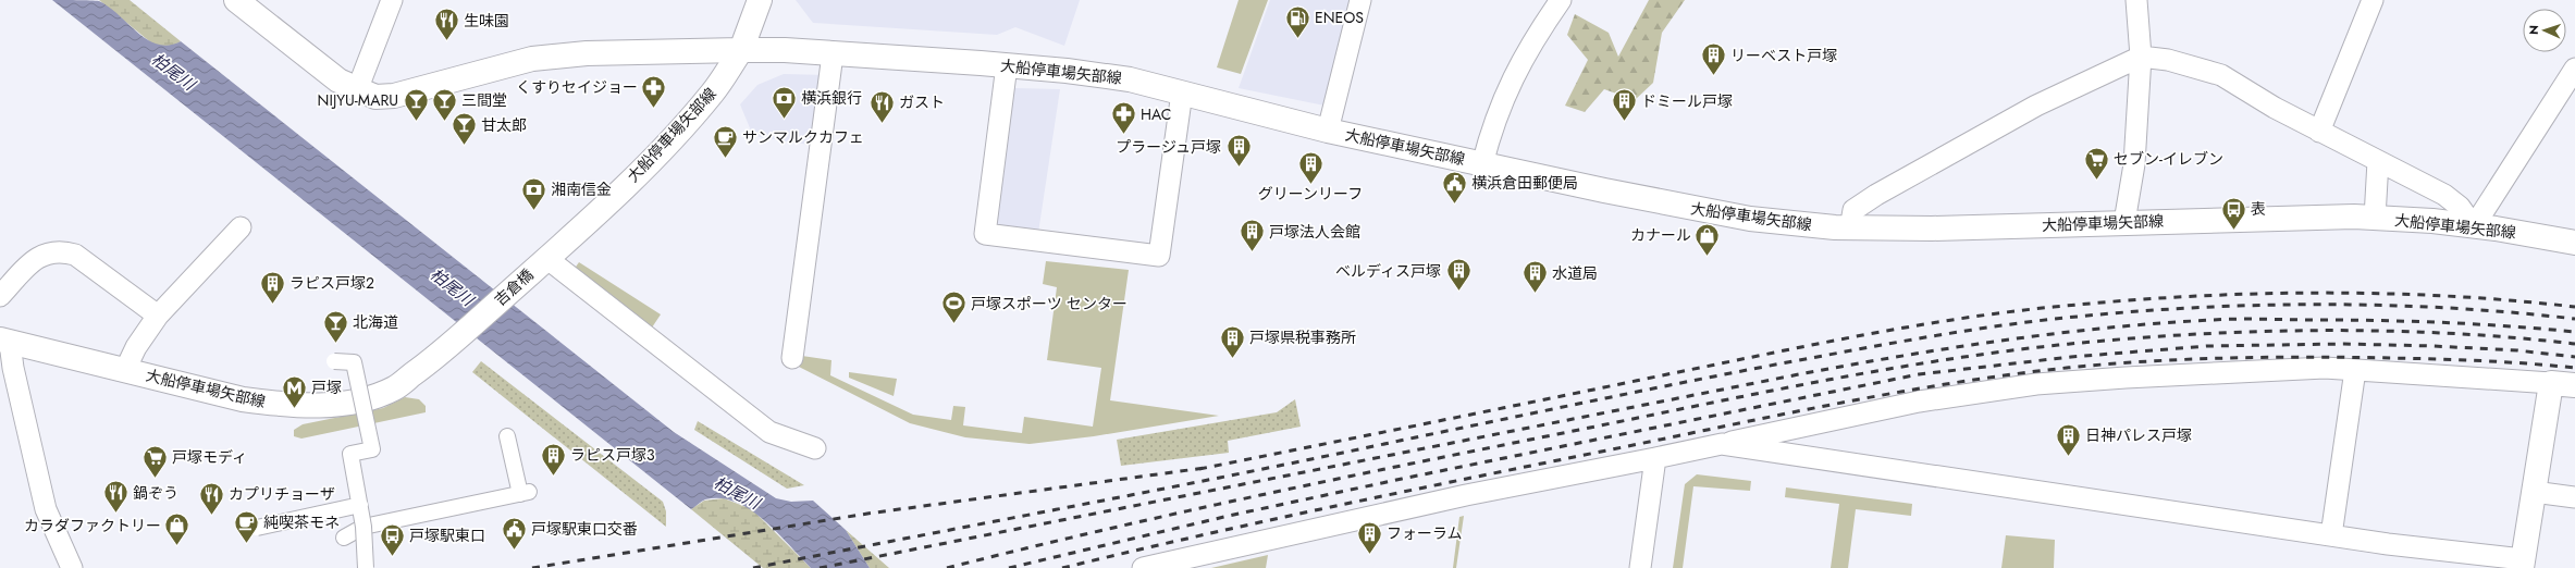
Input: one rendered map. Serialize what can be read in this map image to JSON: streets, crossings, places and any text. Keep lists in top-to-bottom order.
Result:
{
  "streets": {
    "main road": ["大船停車場矢部線", "吉倉橋"]
  },
  "crossings": [
    ["大船停車場矢部線", "吉倉橋"]
  ],
  "water": ["柏尾川"],
  "places": {
    "fuel station": ["ENEOS"],
    "restaurant": [
      "生味園",
      "ガスト",
      "鍋ぞう",
      "カプリチョーザ"
    ],
    "building": [
      "リーベスト戸塚",
      "ドミール戸塚",
      "プラージュ戸塚",
      "グリーンリーフ",
      "戸塚法人会館",
      "ベルディス戸塚",
      "水道局",
      "ラピス戸塚2",
      "戸塚県税事務所",
      "日神パレス戸塚",
      "ラピス戸塚3",
      "フォーラム"
    ],
    "pharmacy": ["くすりセイジョー", "HAC"],
    "bank": ["横浜銀行", "湘南信金"],
    "bar": [
      "NIJYU-MARU",
      "三間堂",
      "甘太郎",
      "北海道"
    ],
    "cafe": ["サンマルクカフェ", "純喫茶モネ"],
    "supermarket": ["セブン-イレブン", "戸塚モディ"],
    "public building": ["横浜倉田郵便局", "戸塚駅東口交番"],
    "bus stop": ["表", "戸塚駅東口"],
    "shop": ["カナール", "カラダファクトリー"],
    "sports": ["戸塚スポーツ センター"],
    "metro station": ["戸塚"]
  },
  "north": "left"
}
